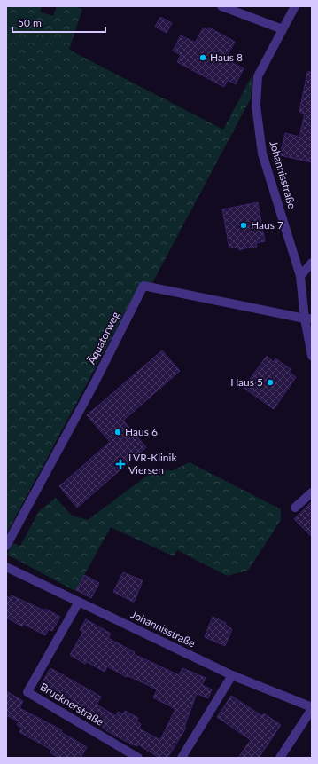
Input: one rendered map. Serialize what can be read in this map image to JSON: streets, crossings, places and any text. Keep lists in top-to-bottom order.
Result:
{
  "streets": {
    "street": ["Johannisstraße", "Äquatorweg", "Brucknerstraße"]
  },
  "crossings": [
    ["Johannisstraße", "Äquatorweg"],
    ["Johannisstraße", "Brucknerstraße"]
  ],
  "places": {
    "other": [
      "Haus 8",
      "Haus 7",
      "Haus 5",
      "Haus 6"
    ],
    "health": ["LVR-Klinik Viersen"]
  },
  "scale_bar": "50 m"
}
